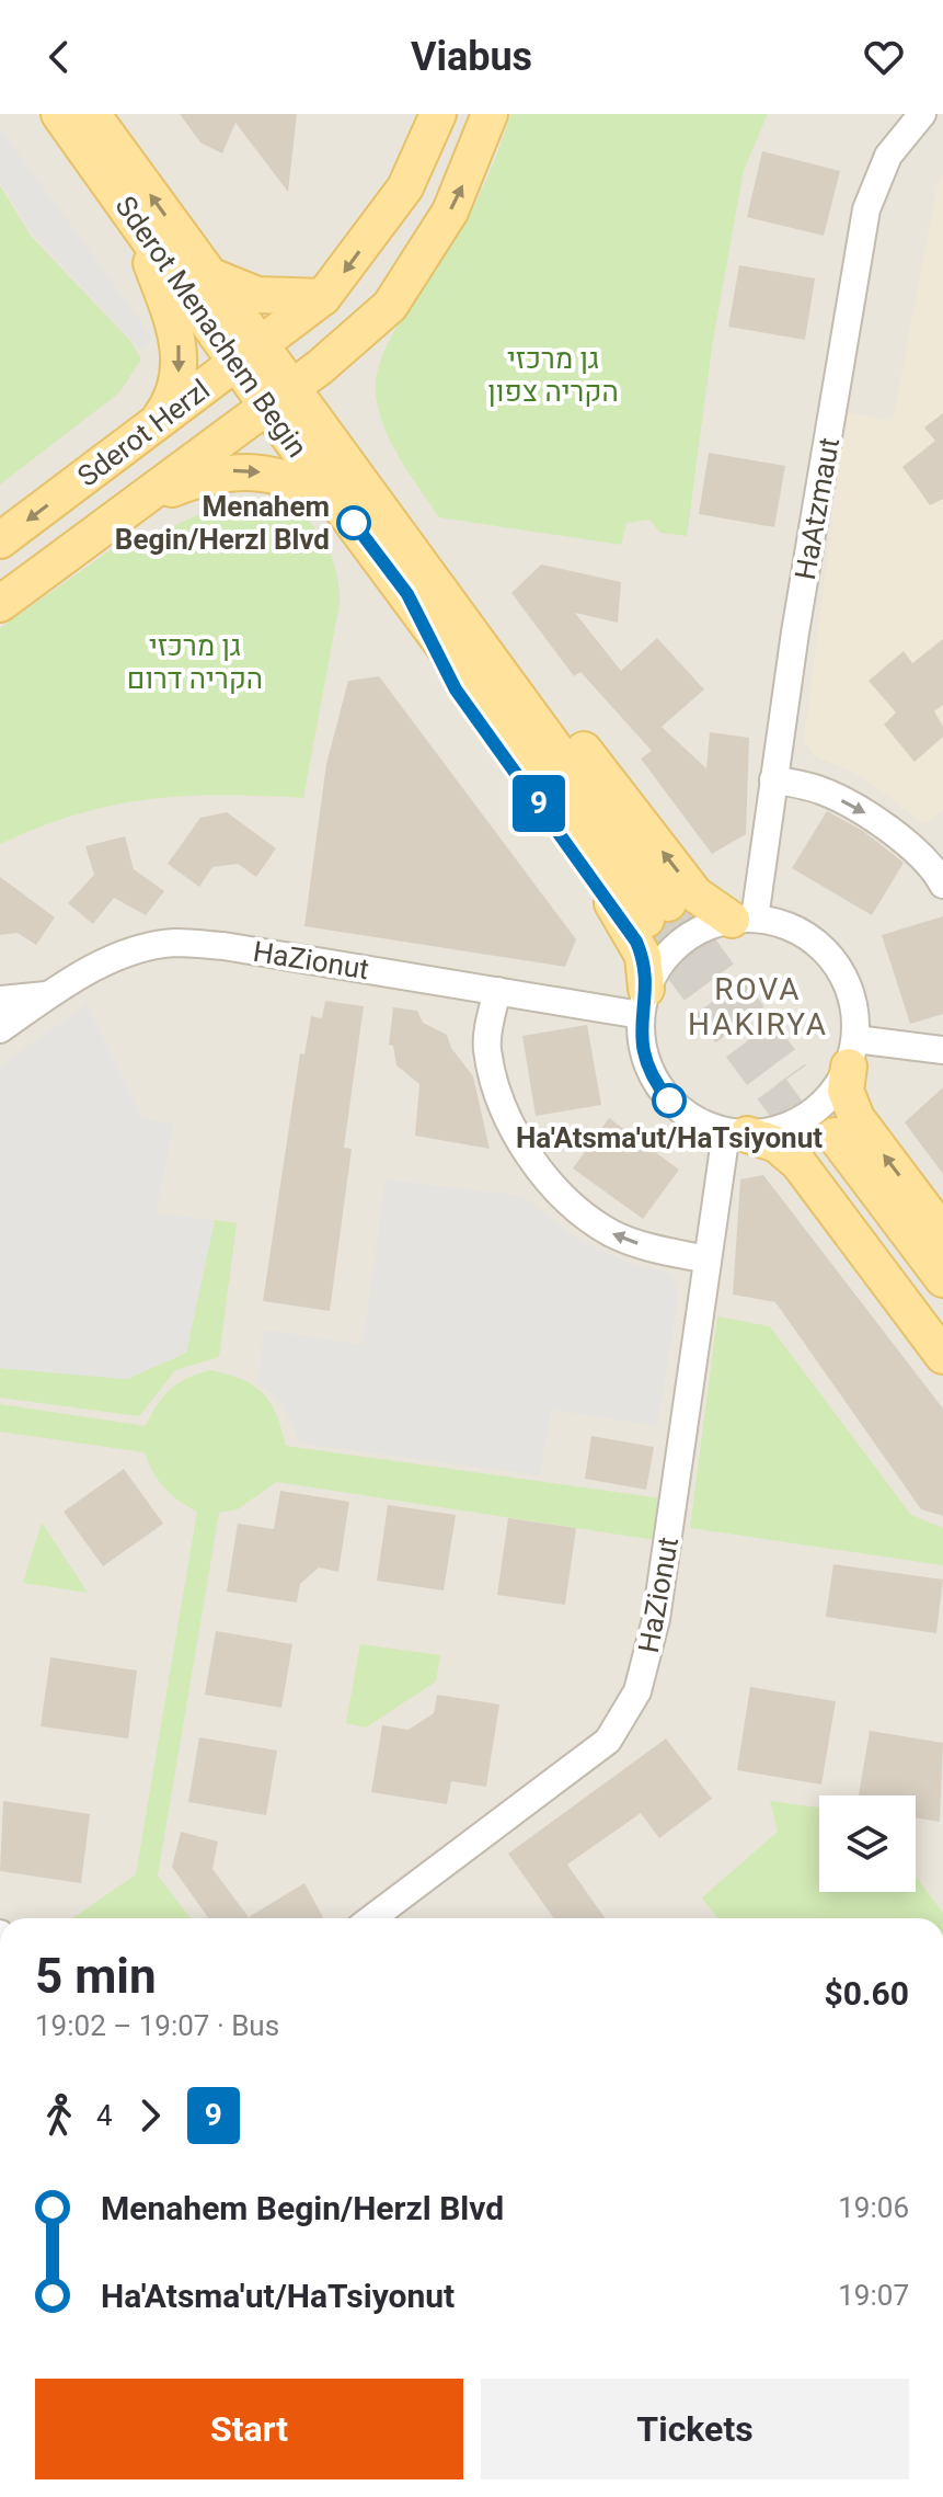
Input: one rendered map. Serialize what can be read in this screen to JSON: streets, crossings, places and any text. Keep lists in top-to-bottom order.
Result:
{
  "streets": {
    "main road": ["Sderot Menachem Begin", "Sderot Herzl"],
    "street": ["HaAtzmaut", "HaZionut"]
  },
  "crossings": [
    ["Sderot Menachem Begin", "Sderot Herzl"],
    ["HaAtzmaut", "HaZionut"]
  ],
  "districts": ["ROVA HAKIRYA"],
  "parks": ["גן מרכזי הקריה צפון", "גן מרכזי הקריה דרום"],
  "places": ["Menahem Begin/Herzl Blvd", "Ha'Atsma'ut/HaTsiyonut"],
  "lines": ["bus line 9"],
  "page": {
    "header": "Viabus",
    "on_map": "9",
    "heading": ["5 min", "19:02 – 19:07 · Bus", "$0.60"],
    "legs": ["4", "9"],
    "list": [
      {
        "name": "Menahem Begin/Herzl Blvd",
        "value": "19:06"
      },
      {
        "name": "Ha'Atsma'ut/HaTsiyonut",
        "value": "19:07"
      }
    ],
    "buttons": ["Start", "Tickets"]
  }
}
